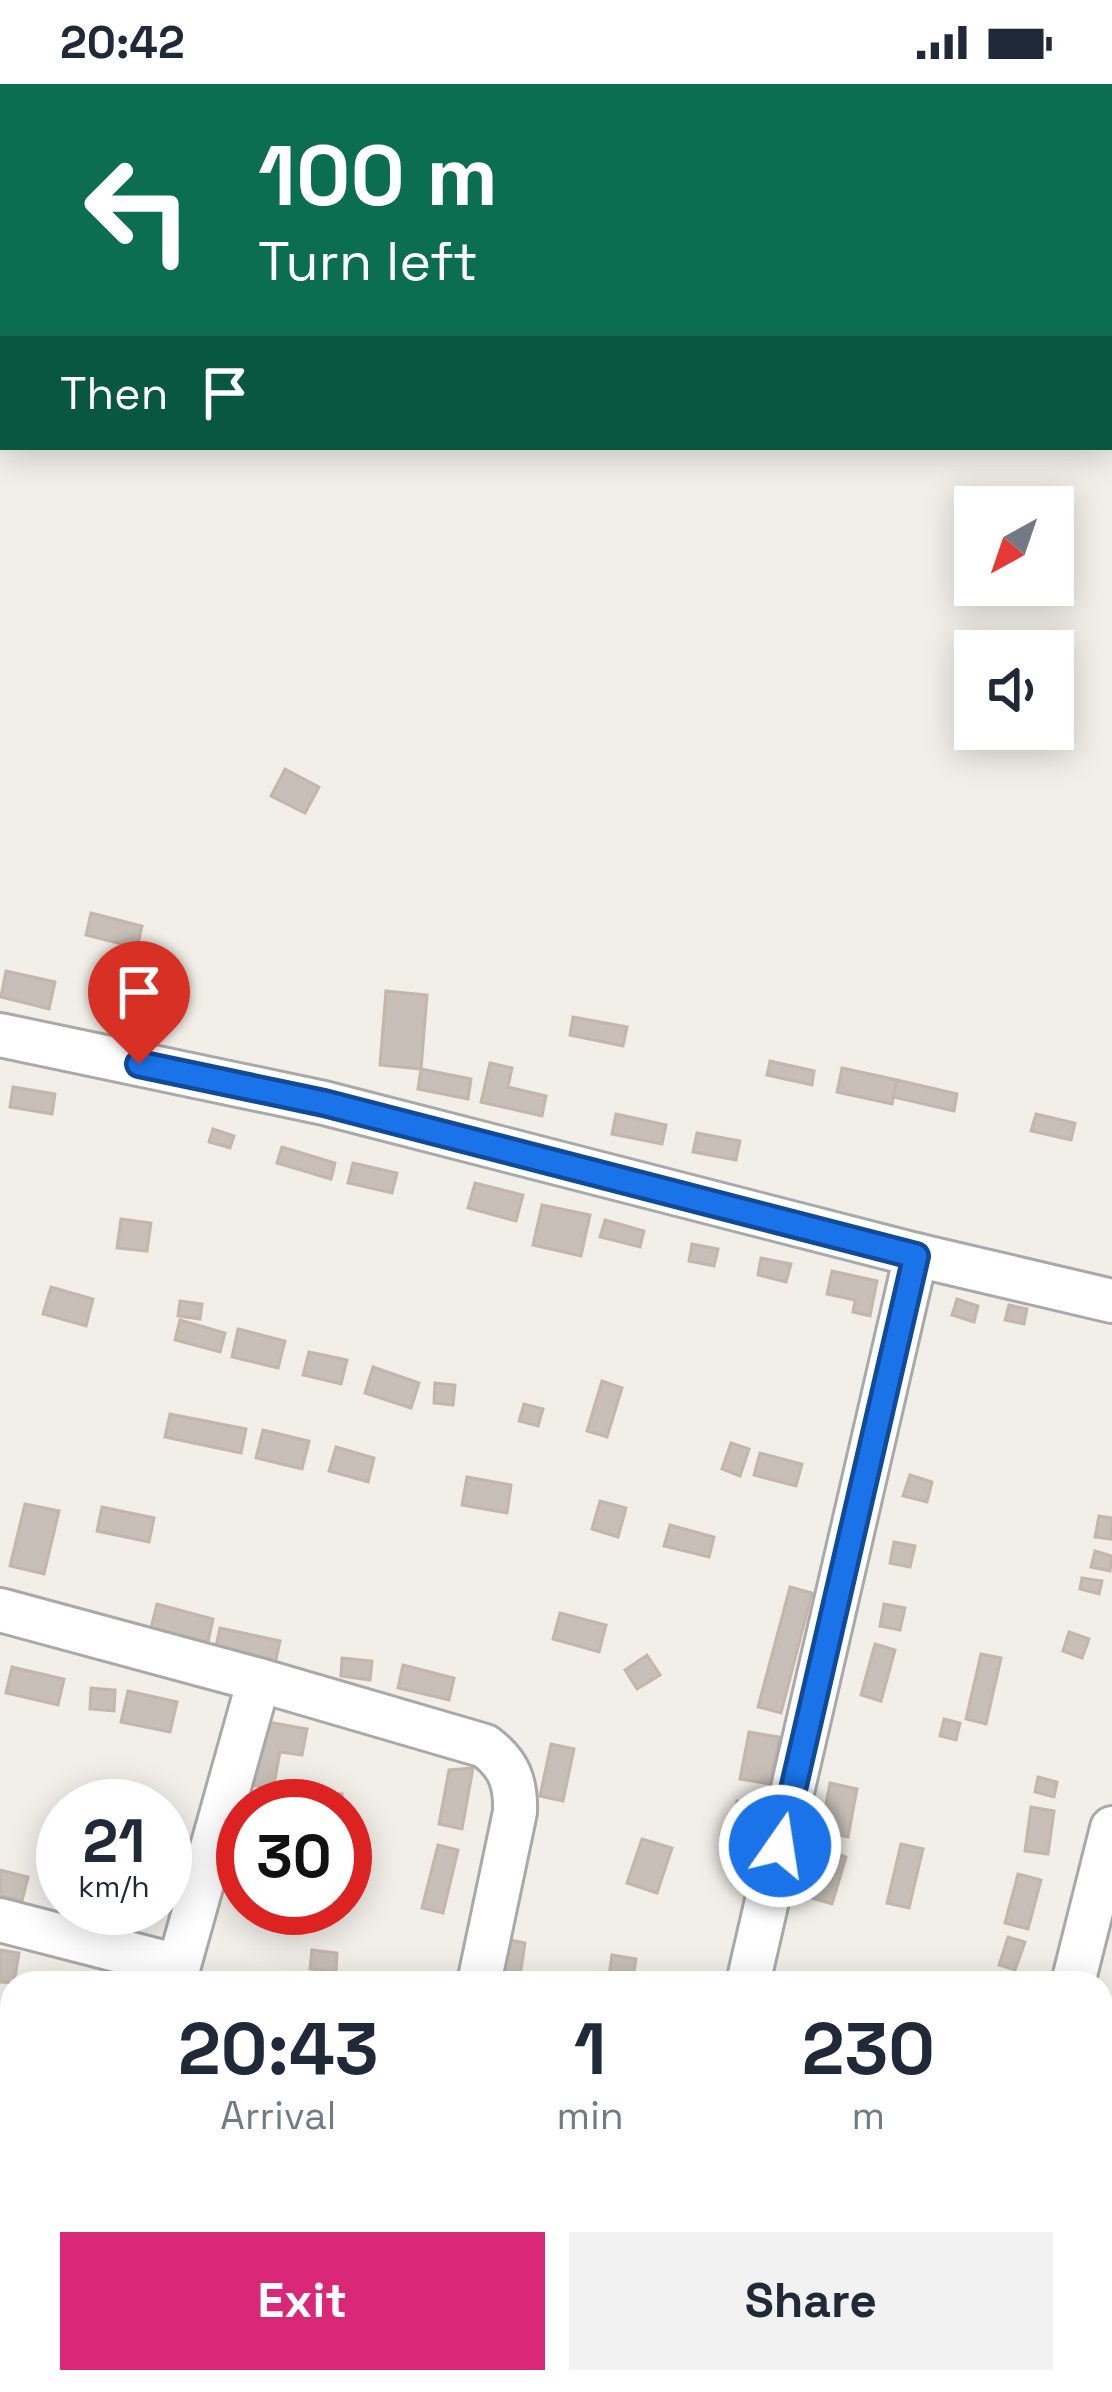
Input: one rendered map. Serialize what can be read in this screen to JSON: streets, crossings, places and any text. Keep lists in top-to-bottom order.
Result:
{
  "north": "bottom left",
  "page": {
    "status": "20:42",
    "turn": ["100 m", "Turn left"],
    "then": "Then",
    "speed": "21 km/h",
    "limit": "30",
    "eta": [
      "20:43",
      "Arrival",
      "1",
      "min",
      "230",
      "m"
    ],
    "buttons": ["Exit", "Share"]
  }
}
